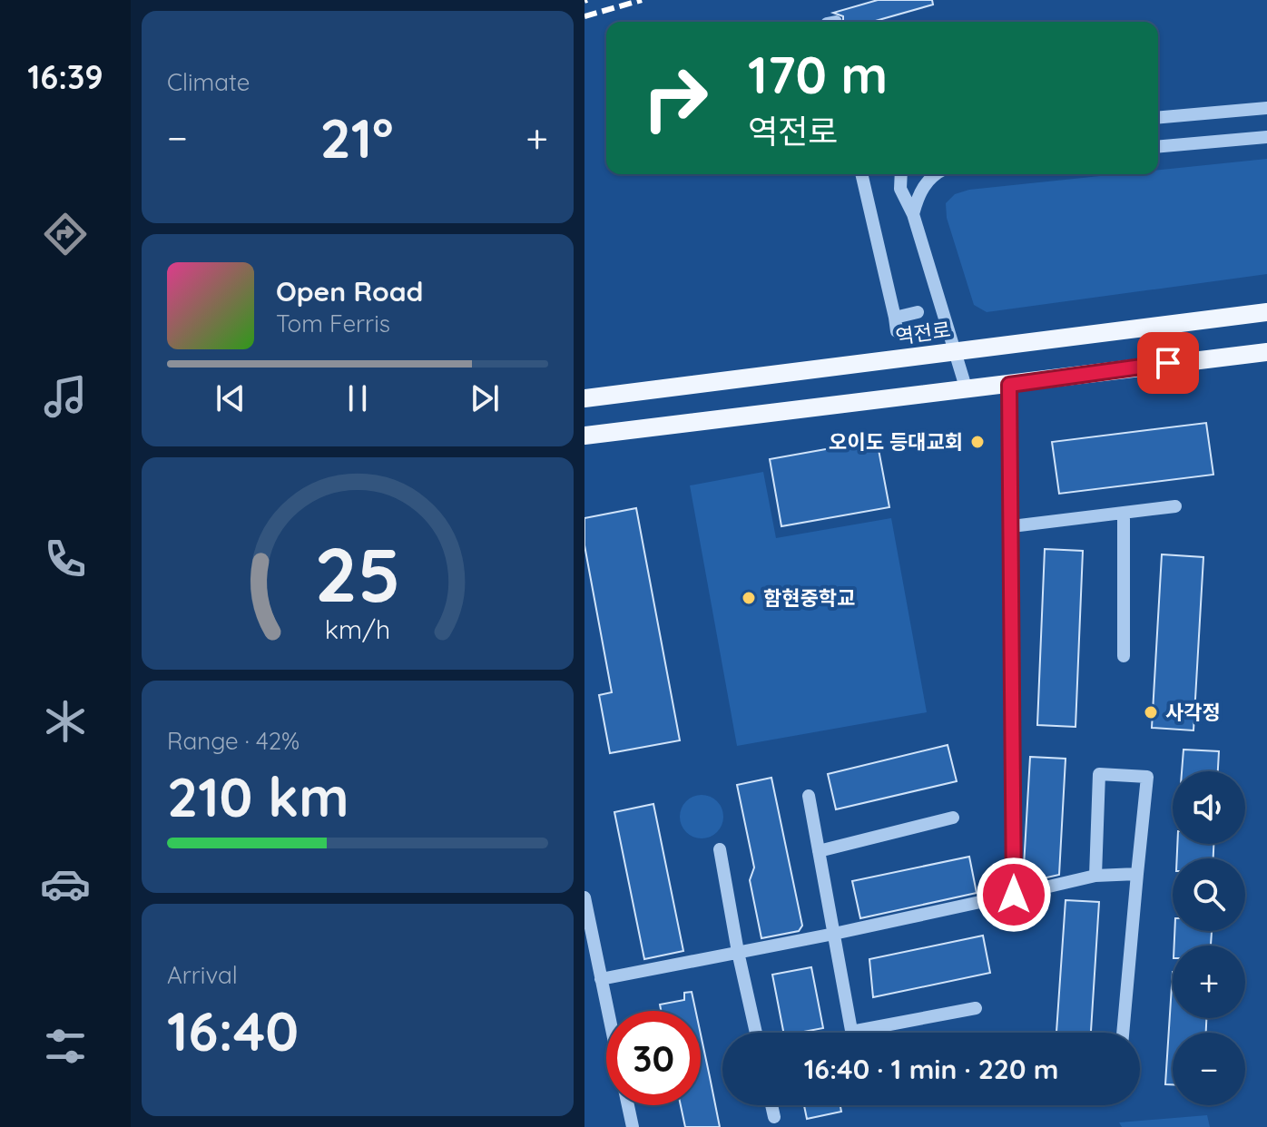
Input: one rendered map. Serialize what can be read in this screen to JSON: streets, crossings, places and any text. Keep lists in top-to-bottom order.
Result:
{
  "streets": {
    "main road": ["역전로"]
  },
  "places": ["오이도 등대교회", "함현중학교", "사각정"],
  "page": {
    "tabs": "16:39",
    "tile": [
      "Climate",
      ["Range · 42%", "210 km"],
      ["Arrival", "16:40"]
    ],
    "turn": ["170 m", "역전로"],
    "heat": ["−", "21°", "+"],
    "song": ["Open Road", "Tom Ferris"],
    "map_buttons": ["+", "−"],
    "limit": "30",
    "trip": "16:40 · 1 min · 220 m",
    "gauge": ["25", "km/h"]
  }
}
